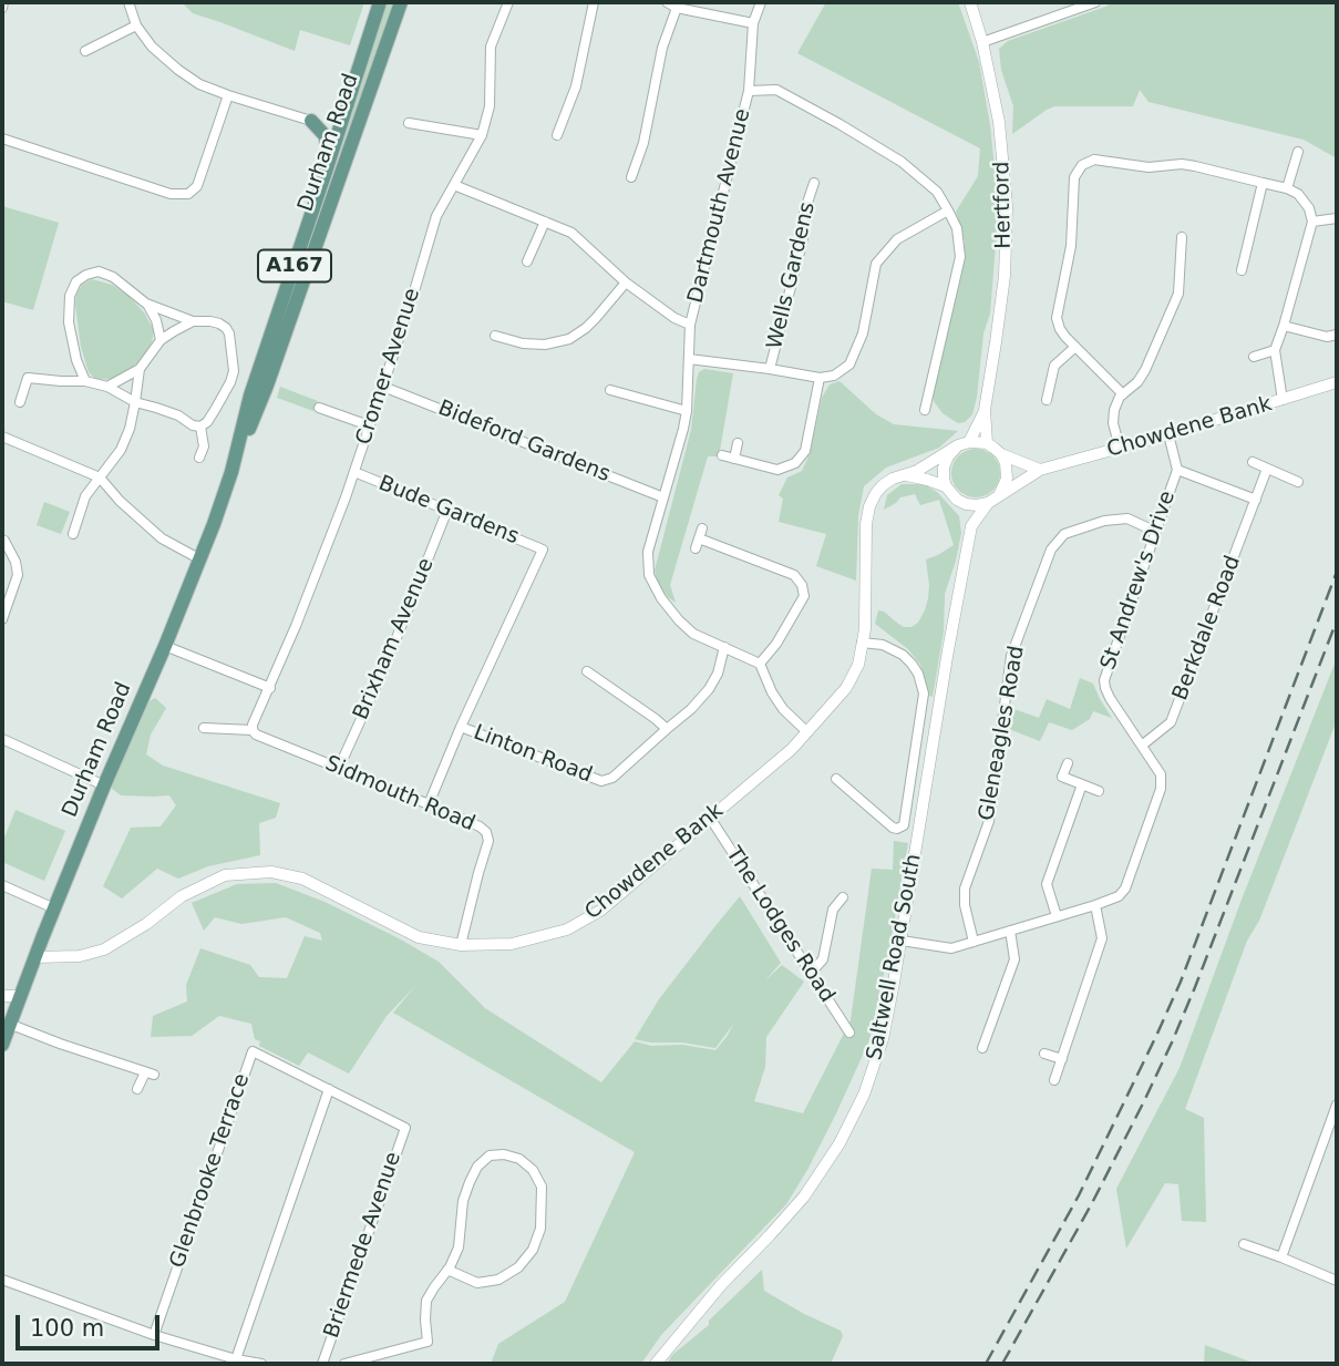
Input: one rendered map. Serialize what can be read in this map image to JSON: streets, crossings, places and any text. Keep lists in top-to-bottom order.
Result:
{
  "streets": {
    "main road": ["Durham Road", "A167"],
    "street": [
      "Hertford",
      "Dartmouth Avenue",
      "Wells Gardens",
      "Cromer Avenue",
      "Chowdene Bank",
      "Bideford Gardens",
      "Bude Gardens",
      "St Andrew's Drive",
      "Berkdale Road",
      "Brixham Avenue",
      "Gleneagles Road",
      "Linton Road",
      "Sidmouth Road",
      "The Lodges Road",
      "Saltwell Road South",
      "Glenbrooke Terrace",
      "Briermede Avenue"
    ]
  },
  "crossings": [
    ["Durham Road", "Chowdene Bank"],
    ["Hertford", "Chowdene Bank"],
    ["Hertford", "Saltwell Road South"],
    ["Dartmouth Avenue", "Bideford Gardens"],
    ["Dartmouth Avenue", "Linton Road"],
    ["Cromer Avenue", "Bideford Gardens"],
    ["Cromer Avenue", "Bude Gardens"],
    ["Cromer Avenue", "Sidmouth Road"],
    ["Chowdene Bank", "St Andrew's Drive"],
    ["Chowdene Bank", "Sidmouth Road"],
    ["Chowdene Bank", "The Lodges Road"],
    ["Chowdene Bank", "Saltwell Road South"],
    ["Bude Gardens", "Brixham Avenue"],
    ["Bude Gardens", "Linton Road"],
    ["St Andrew's Drive", "Berkdale Road"],
    ["St Andrew's Drive", "Gleneagles Road"],
    ["St Andrew's Drive", "Saltwell Road South"],
    ["Brixham Avenue", "Sidmouth Road"],
    ["Glenbrooke Terrace", "Briermede Avenue"]
  ],
  "scale_bar": "100 m"
}
